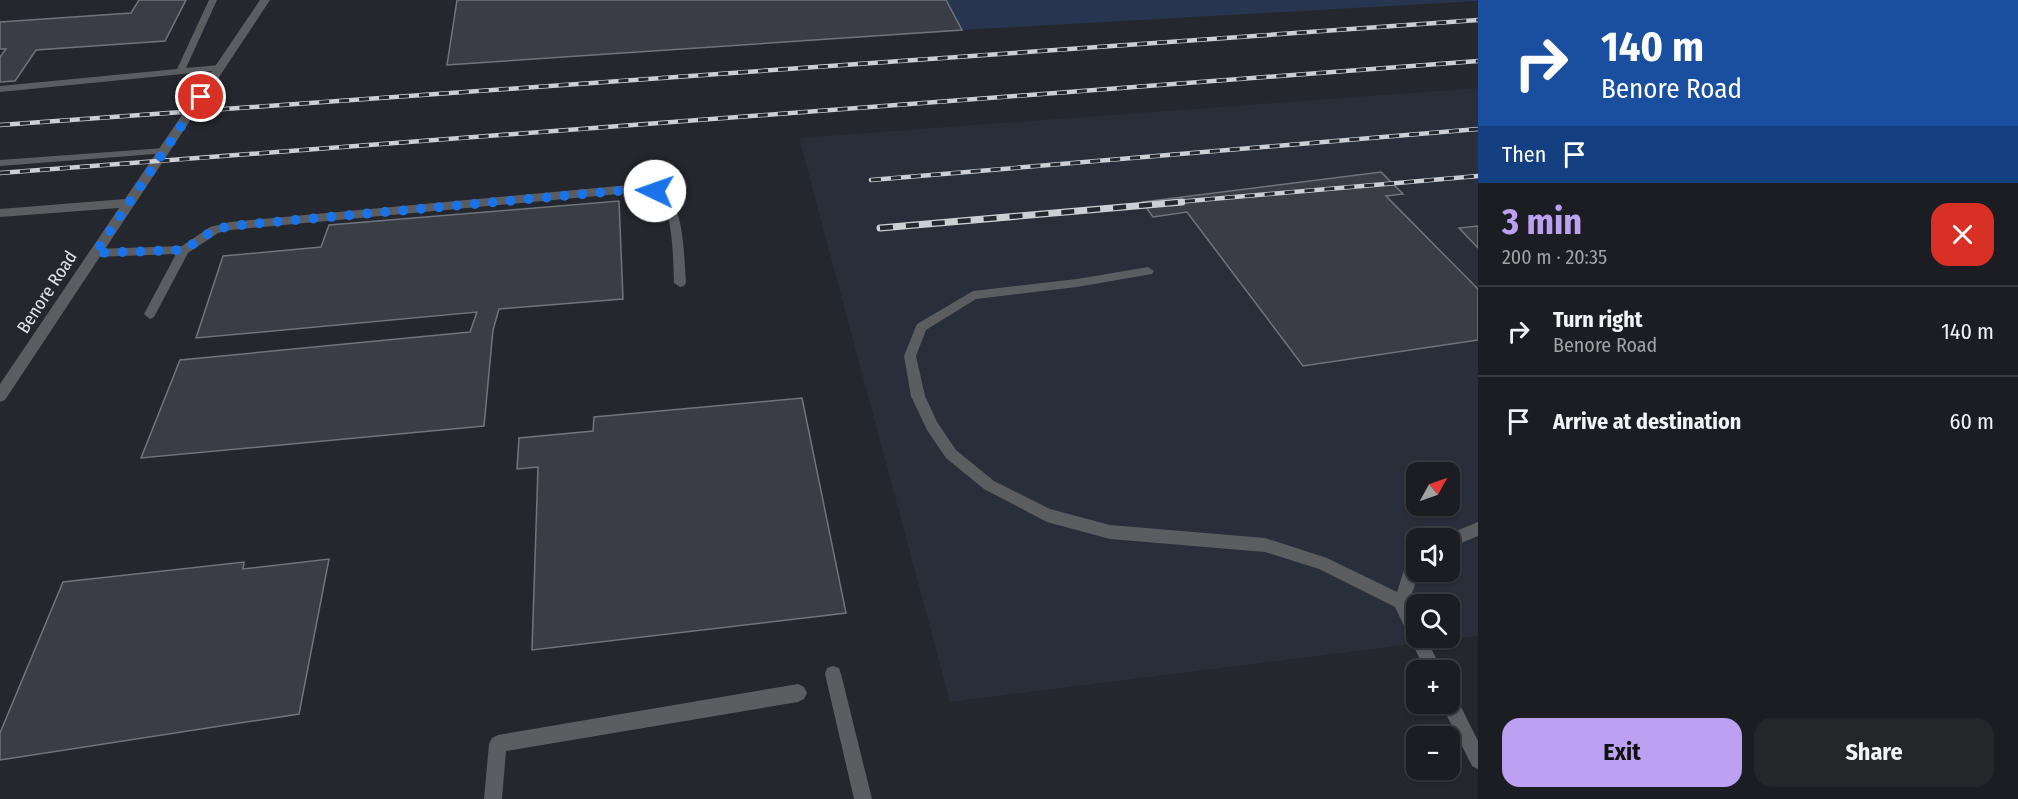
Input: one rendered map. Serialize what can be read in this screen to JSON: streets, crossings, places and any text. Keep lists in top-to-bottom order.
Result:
{
  "streets": {
    "street": ["Benore Road"]
  },
  "north": "top right",
  "page": {
    "turn": ["140 m", "Benore Road"],
    "then": "Then",
    "heading": ["3 min", "200 m · 20:35"],
    "list": [
      {
        "name": "Turn right",
        "note": "Benore Road",
        "value": "140 m"
      },
      {
        "name": "Arrive at destination",
        "value": "60 m"
      }
    ],
    "map_buttons": ["+", "−"],
    "buttons": ["Exit", "Share"]
  }
}
